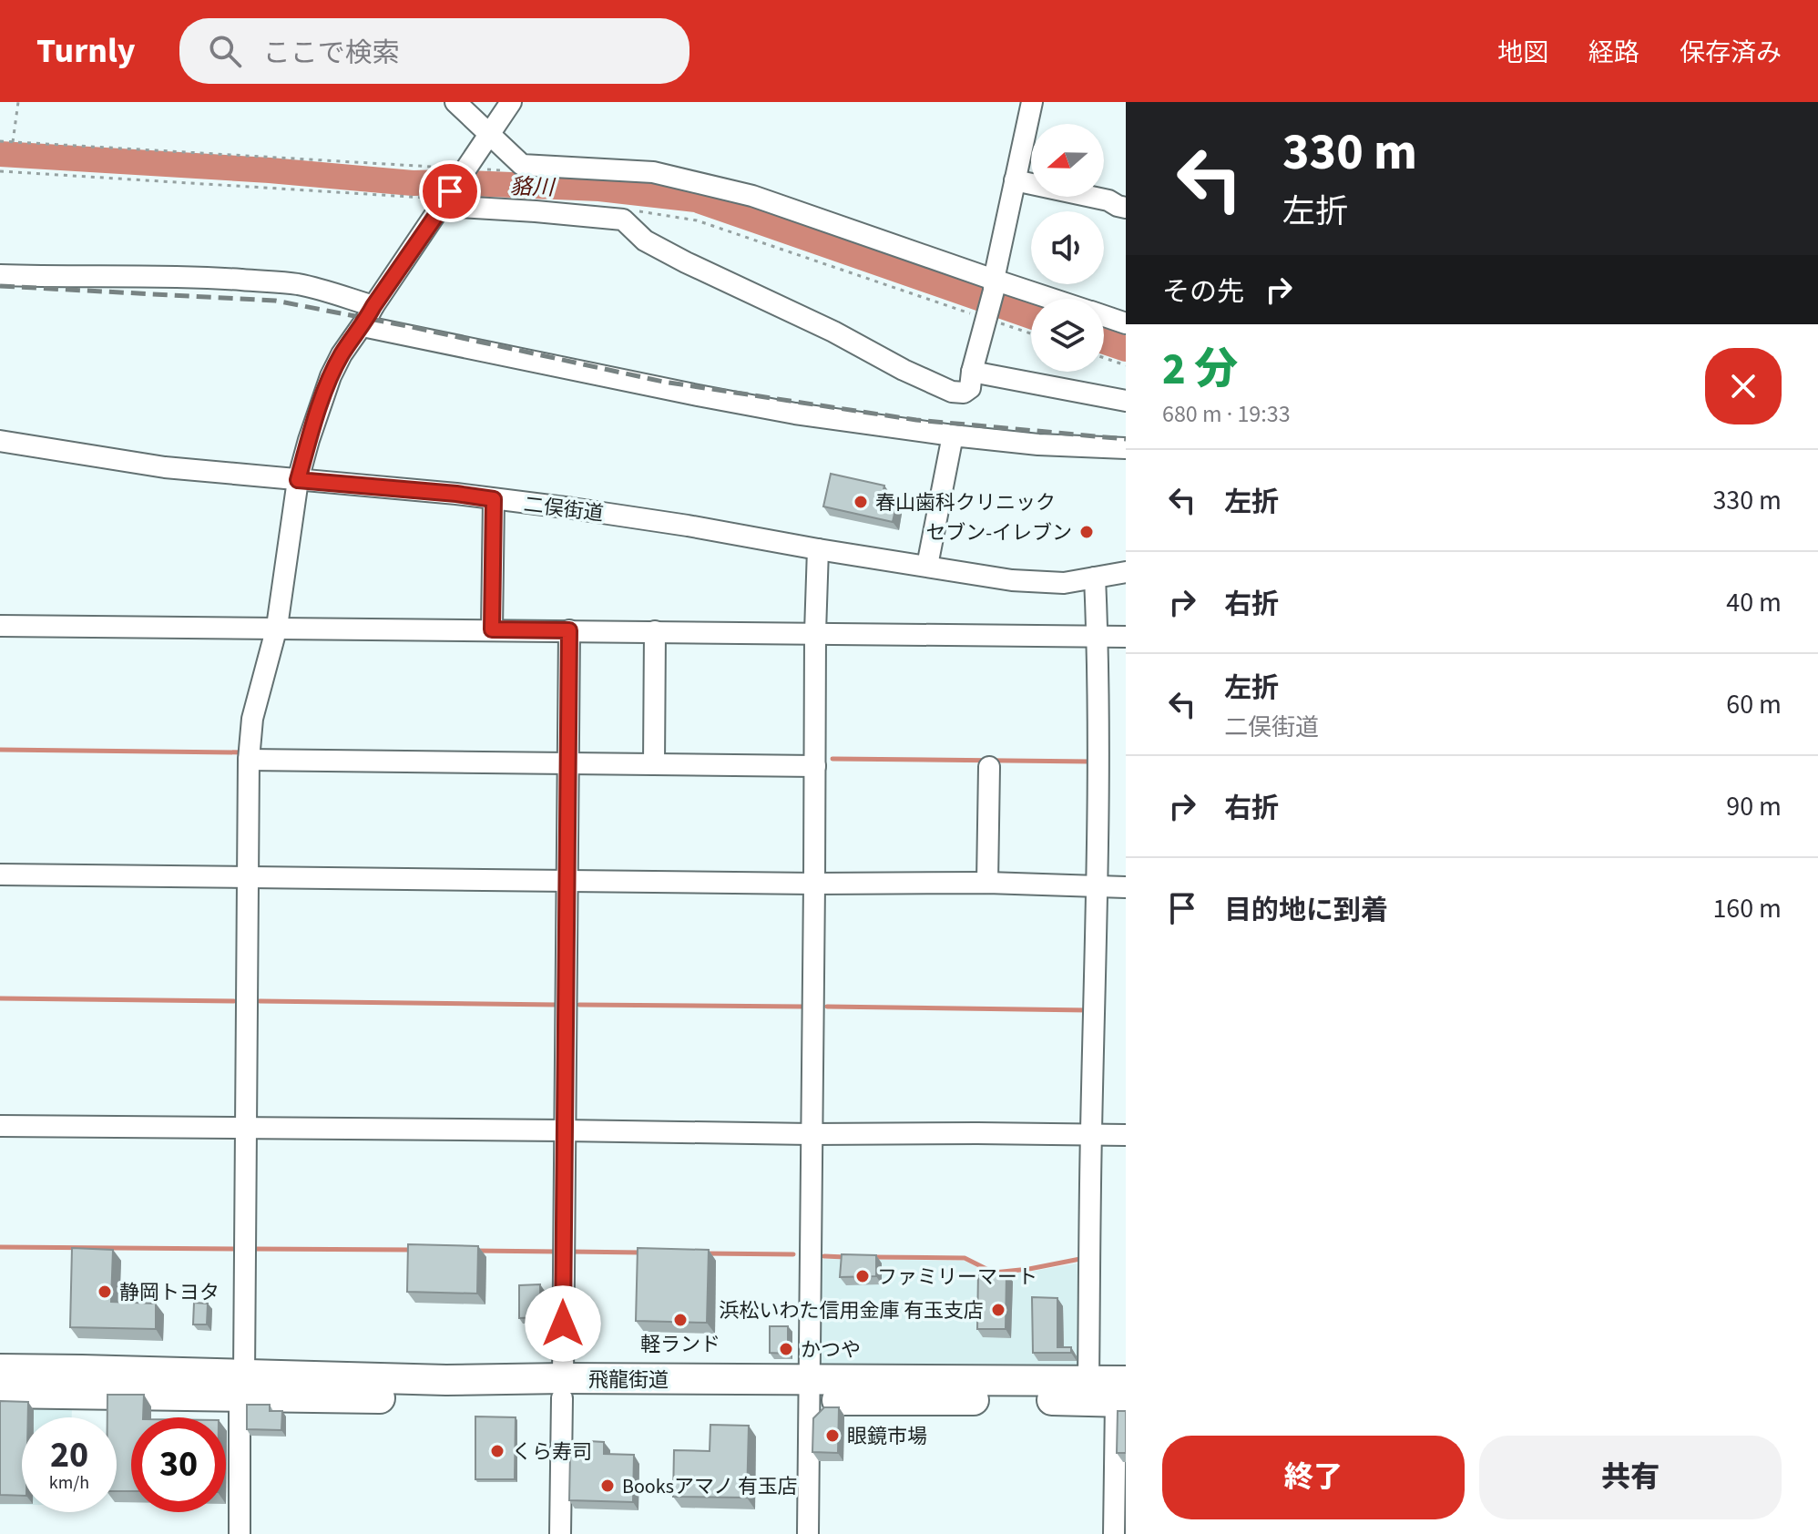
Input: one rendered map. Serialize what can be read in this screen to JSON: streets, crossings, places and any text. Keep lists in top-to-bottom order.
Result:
{
  "streets": {
    "highway": ["飛龍街道"],
    "street": ["二俣街道"]
  },
  "water": ["貉川"],
  "places": [
    "春山歯科クリニック",
    "セブン-イレブン",
    "ファミリーマート",
    "静岡トヨタ",
    "浜松いわた信用金庫 有玉支店",
    "軽ランド",
    "かつや",
    "眼鏡市場",
    "くら寿司",
    "Booksアマノ 有玉店"
  ],
  "north": "left",
  "page": {
    "header": "Turnly",
    "search": "ここで検索",
    "nav": ["地図", "経路", "保存済み"],
    "turn": ["330 m", "左折"],
    "then": "その先",
    "heading": ["2 分", "680 m · 19:33"],
    "list": [
      {
        "name": "左折",
        "value": "330 m"
      },
      {
        "name": "右折",
        "value": "40 m"
      },
      {
        "name": "左折",
        "note": "二俣街道",
        "value": "60 m"
      },
      {
        "name": "右折",
        "value": "90 m"
      },
      {
        "name": "目的地に到着",
        "value": "160 m"
      }
    ],
    "speed": "20 km/h",
    "limit": "30",
    "buttons": ["終了", "共有"]
  }
}
